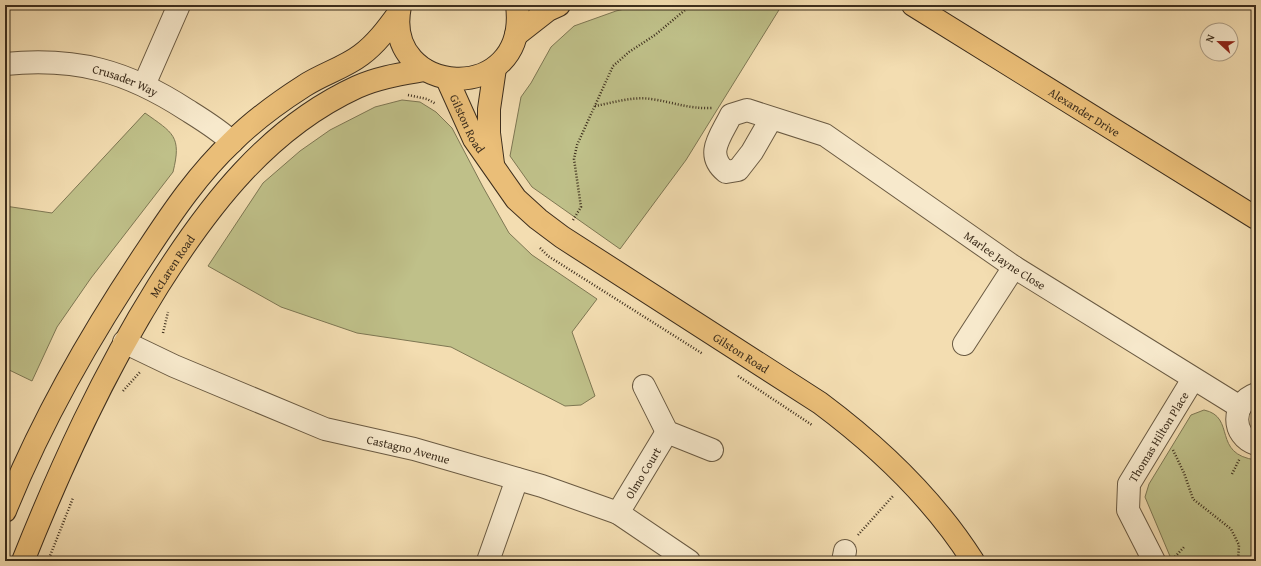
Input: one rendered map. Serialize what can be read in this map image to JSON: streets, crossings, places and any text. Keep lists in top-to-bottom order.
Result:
{
  "streets": {
    "main road": ["Alexander Drive", "Gilston Road", "McLaren Road"],
    "street": [
      "Crusader Way",
      "Marlee Jayne Close",
      "Thomas Hilton Place",
      "Castagno Avenue",
      "Olmo Court"
    ]
  },
  "crossings": [
    ["Marlee Jayne Close", "Thomas Hilton Place"],
    ["McLaren Road", "Castagno Avenue"],
    ["Castagno Avenue", "Olmo Court"]
  ],
  "north": "left"
}
